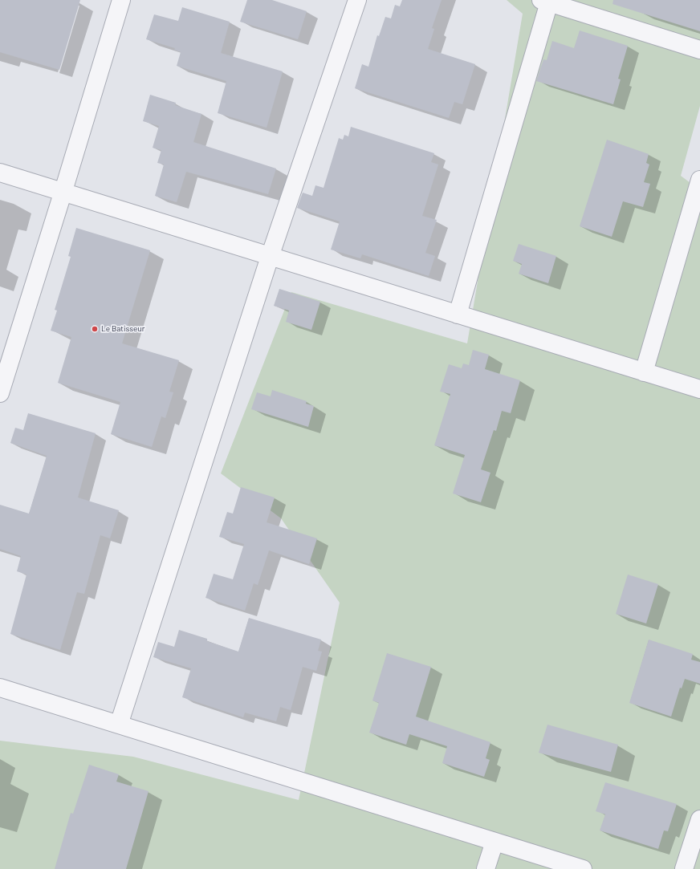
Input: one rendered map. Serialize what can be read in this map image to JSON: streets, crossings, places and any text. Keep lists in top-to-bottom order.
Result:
{
  "places": ["Le Batisseur"]
}
